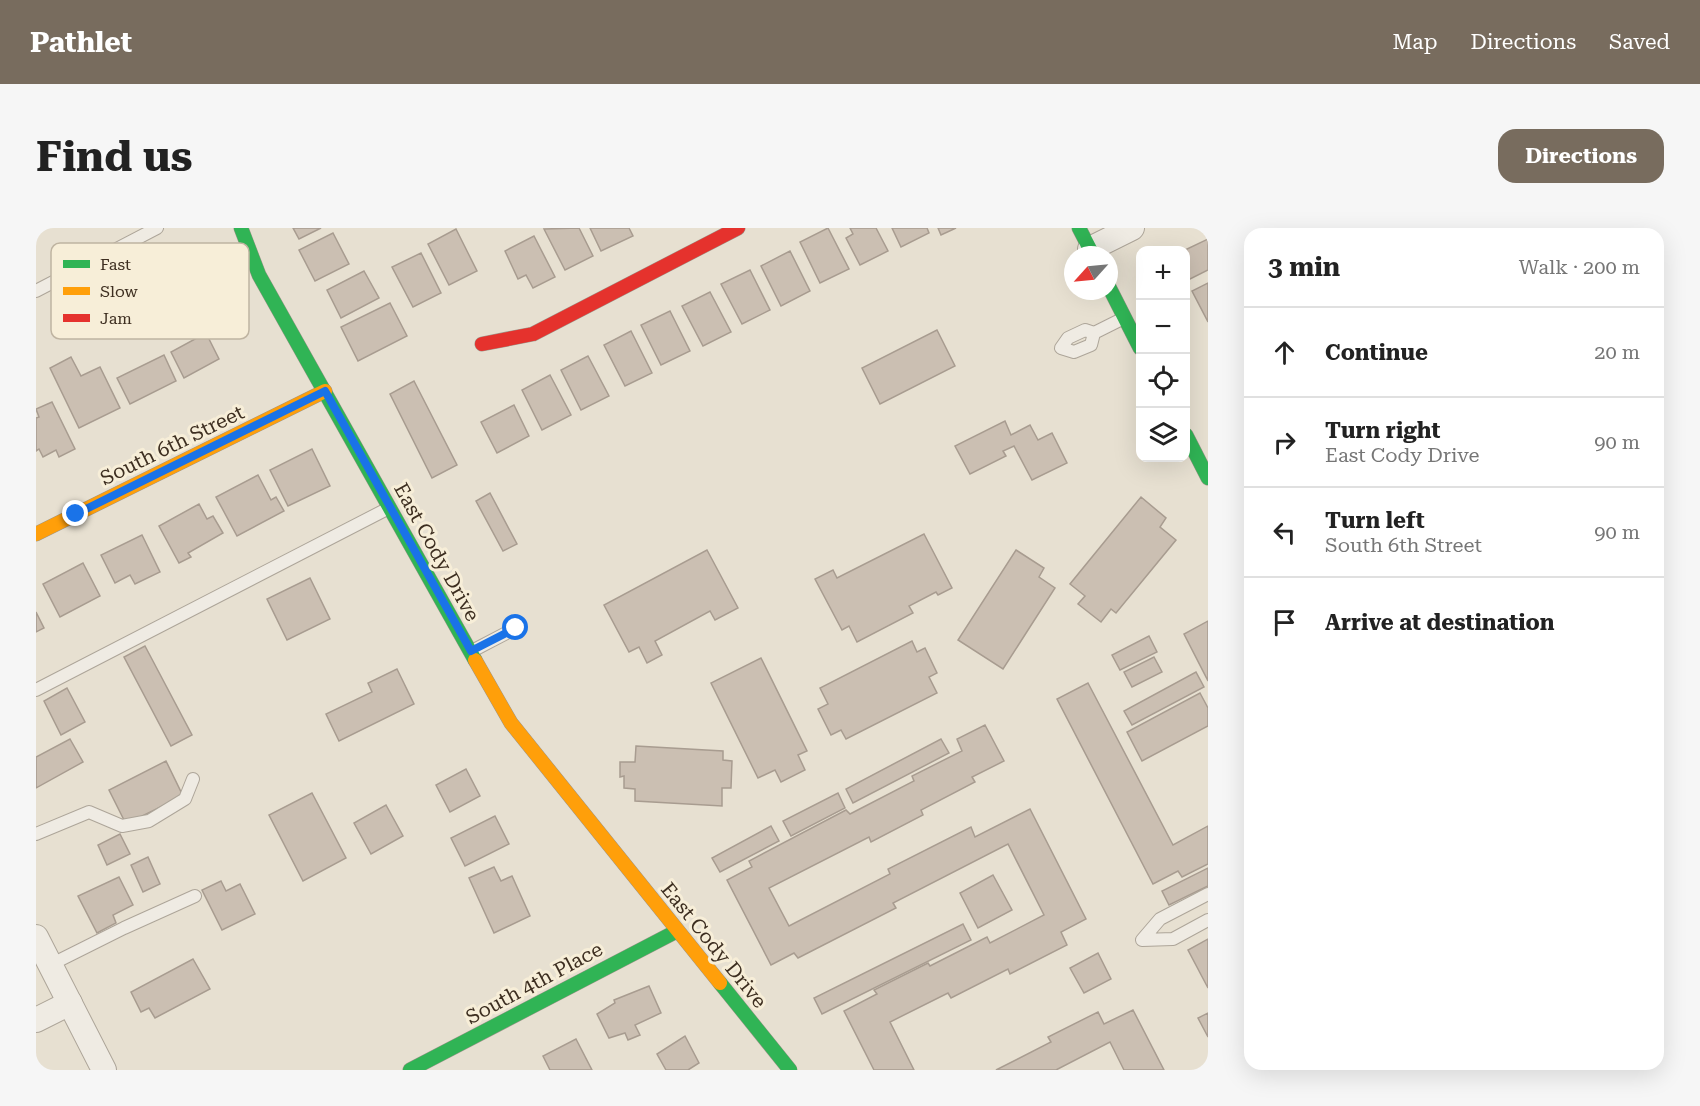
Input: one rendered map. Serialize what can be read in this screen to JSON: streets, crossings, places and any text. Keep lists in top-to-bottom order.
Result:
{
  "streets": {
    "street": ["South 6th Street", "East Cody Drive", "South 4th Place"]
  },
  "crossings": [
    ["South 6th Street", "East Cody Drive"],
    ["East Cody Drive", "South 4th Place"]
  ],
  "legend": ["Fast", "Slow", "Jam"],
  "north": "bottom left",
  "page": {
    "header": "Pathlet",
    "nav": ["Map", "Directions", "Saved"],
    "buttons": "Directions",
    "title": "Find us",
    "heading": ["3 min", "Walk · 200 m"],
    "map_buttons": ["+", "−"],
    "list": [
      ["Continue", "20 m"],
      ["Turn right", "East Cody Drive", "90 m"],
      ["Turn left", "South 6th Street", "90 m"],
      "Arrive at destination"
    ]
  }
}
